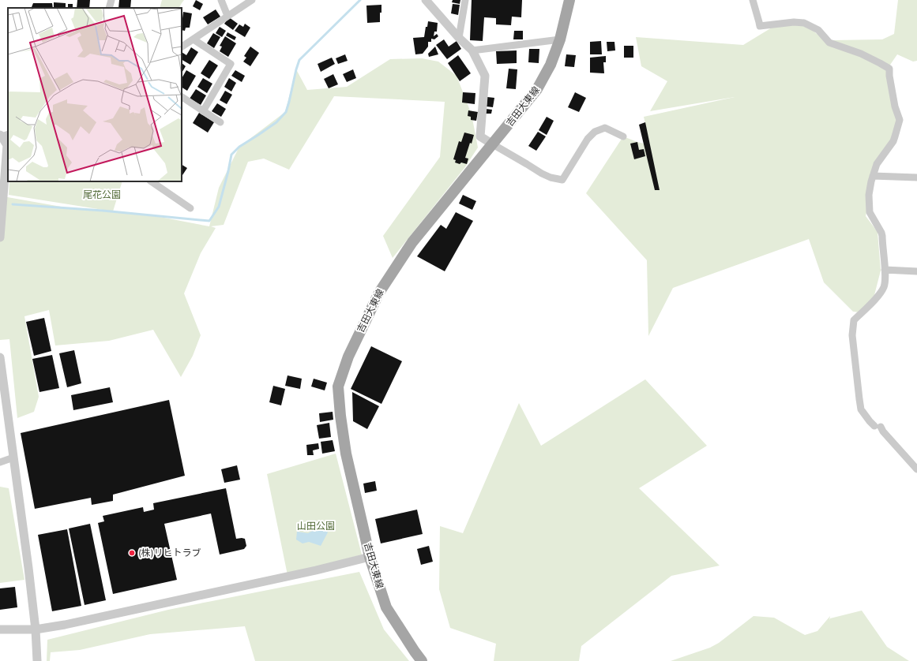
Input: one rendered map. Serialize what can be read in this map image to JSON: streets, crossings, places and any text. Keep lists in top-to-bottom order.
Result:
{
  "streets": {
    "main road": ["吉田大東線"]
  },
  "parks": ["尾花公園", "山田公園"],
  "places": ["(株)リヒトラブ"]
}
